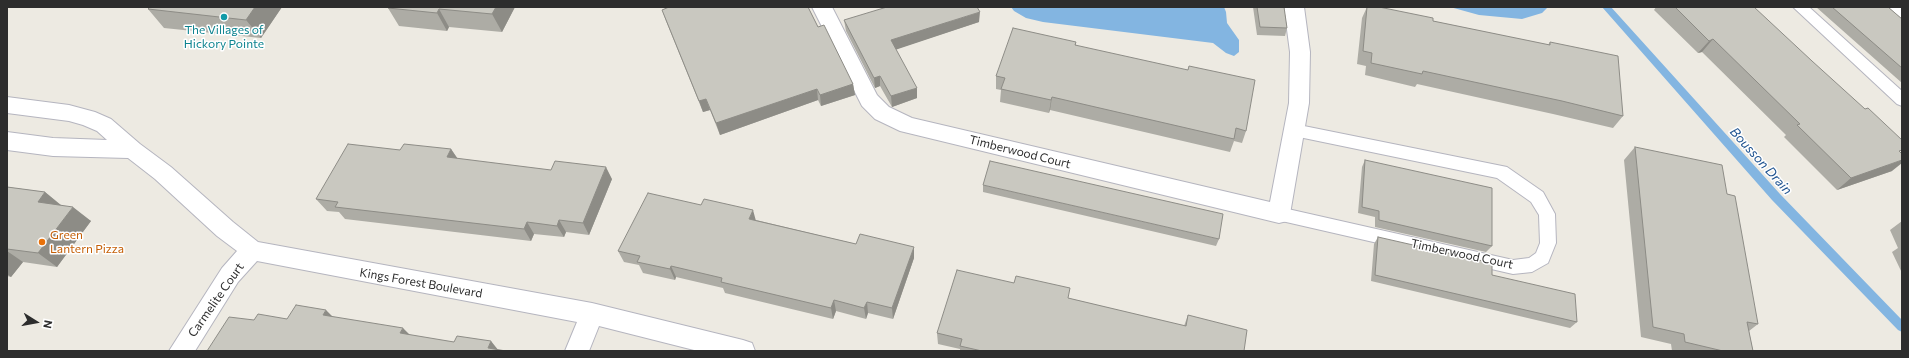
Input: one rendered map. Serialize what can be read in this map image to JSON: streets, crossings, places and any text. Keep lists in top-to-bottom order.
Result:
{
  "streets": {
    "street": ["Timberwood Court", "Kings Forest Boulevard", "Carmelite Court"]
  },
  "crossings": [
    ["Kings Forest Boulevard", "Carmelite Court"]
  ],
  "water": ["Bousson Drain"],
  "places": ["The Villages of Hickory Pointe", "Green Lantern Pizza"],
  "north": "right"
}
